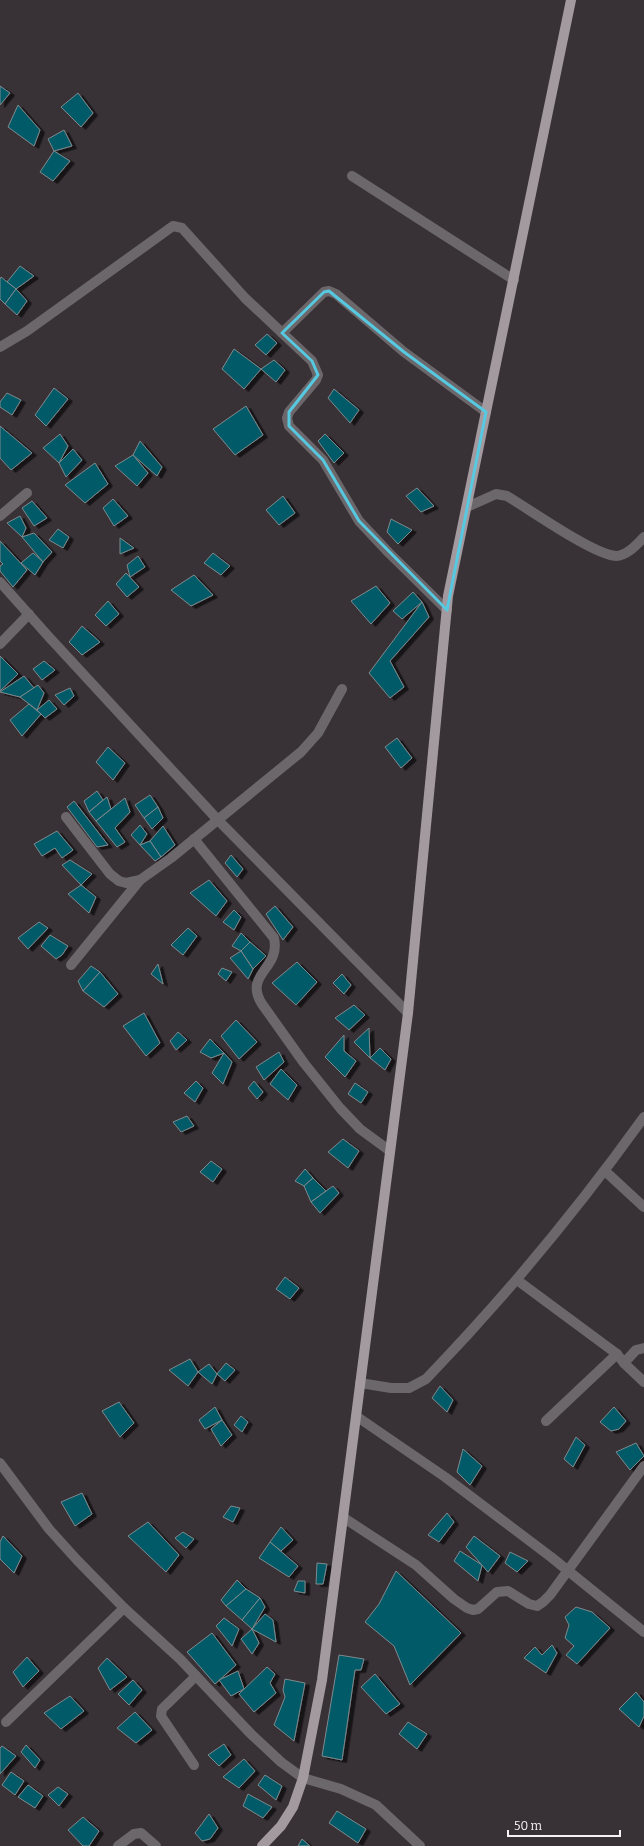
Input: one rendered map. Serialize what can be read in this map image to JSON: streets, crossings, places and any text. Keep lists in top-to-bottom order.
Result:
{
  "scale_bar": "50 m"
}
